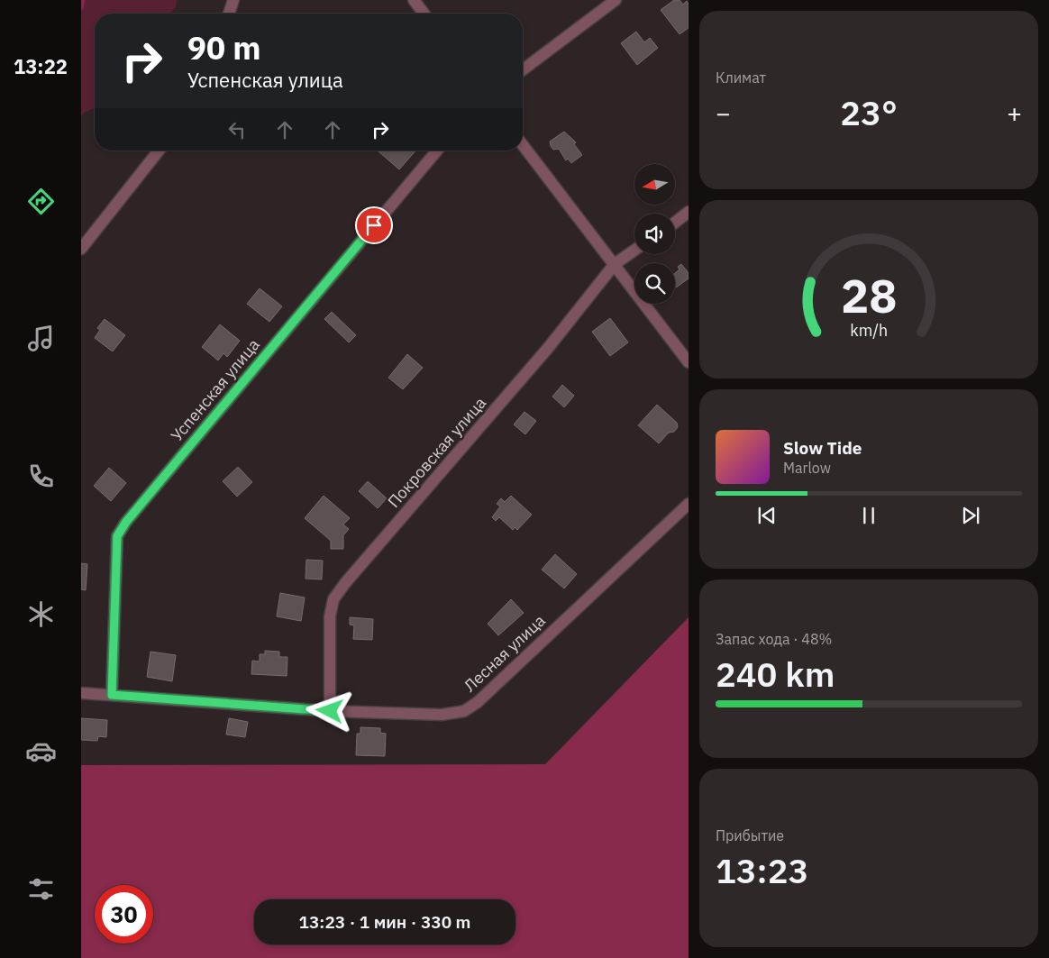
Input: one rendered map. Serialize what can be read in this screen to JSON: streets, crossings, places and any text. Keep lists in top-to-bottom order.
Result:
{
  "streets": {
    "street": ["Успенская улица", "Покровская улица", "Лесная улица"]
  },
  "crossings": [
    ["Успенская улица", "Лесная улица"],
    ["Покровская улица", "Лесная улица"]
  ],
  "north": "left",
  "page": {
    "tabs": "13:22",
    "tile": [
      "Климат",
      ["Запас хода · 48%", "240 km"],
      ["Прибытие", "13:23"]
    ],
    "turn": ["90 m", "Успенская улица"],
    "heat": ["−", "23°", "+"],
    "song": ["Slow Tide", "Marlow"],
    "limit": "30",
    "trip": "13:23 · 1 мин · 330 m",
    "gauge": ["28", "km/h"]
  }
}
